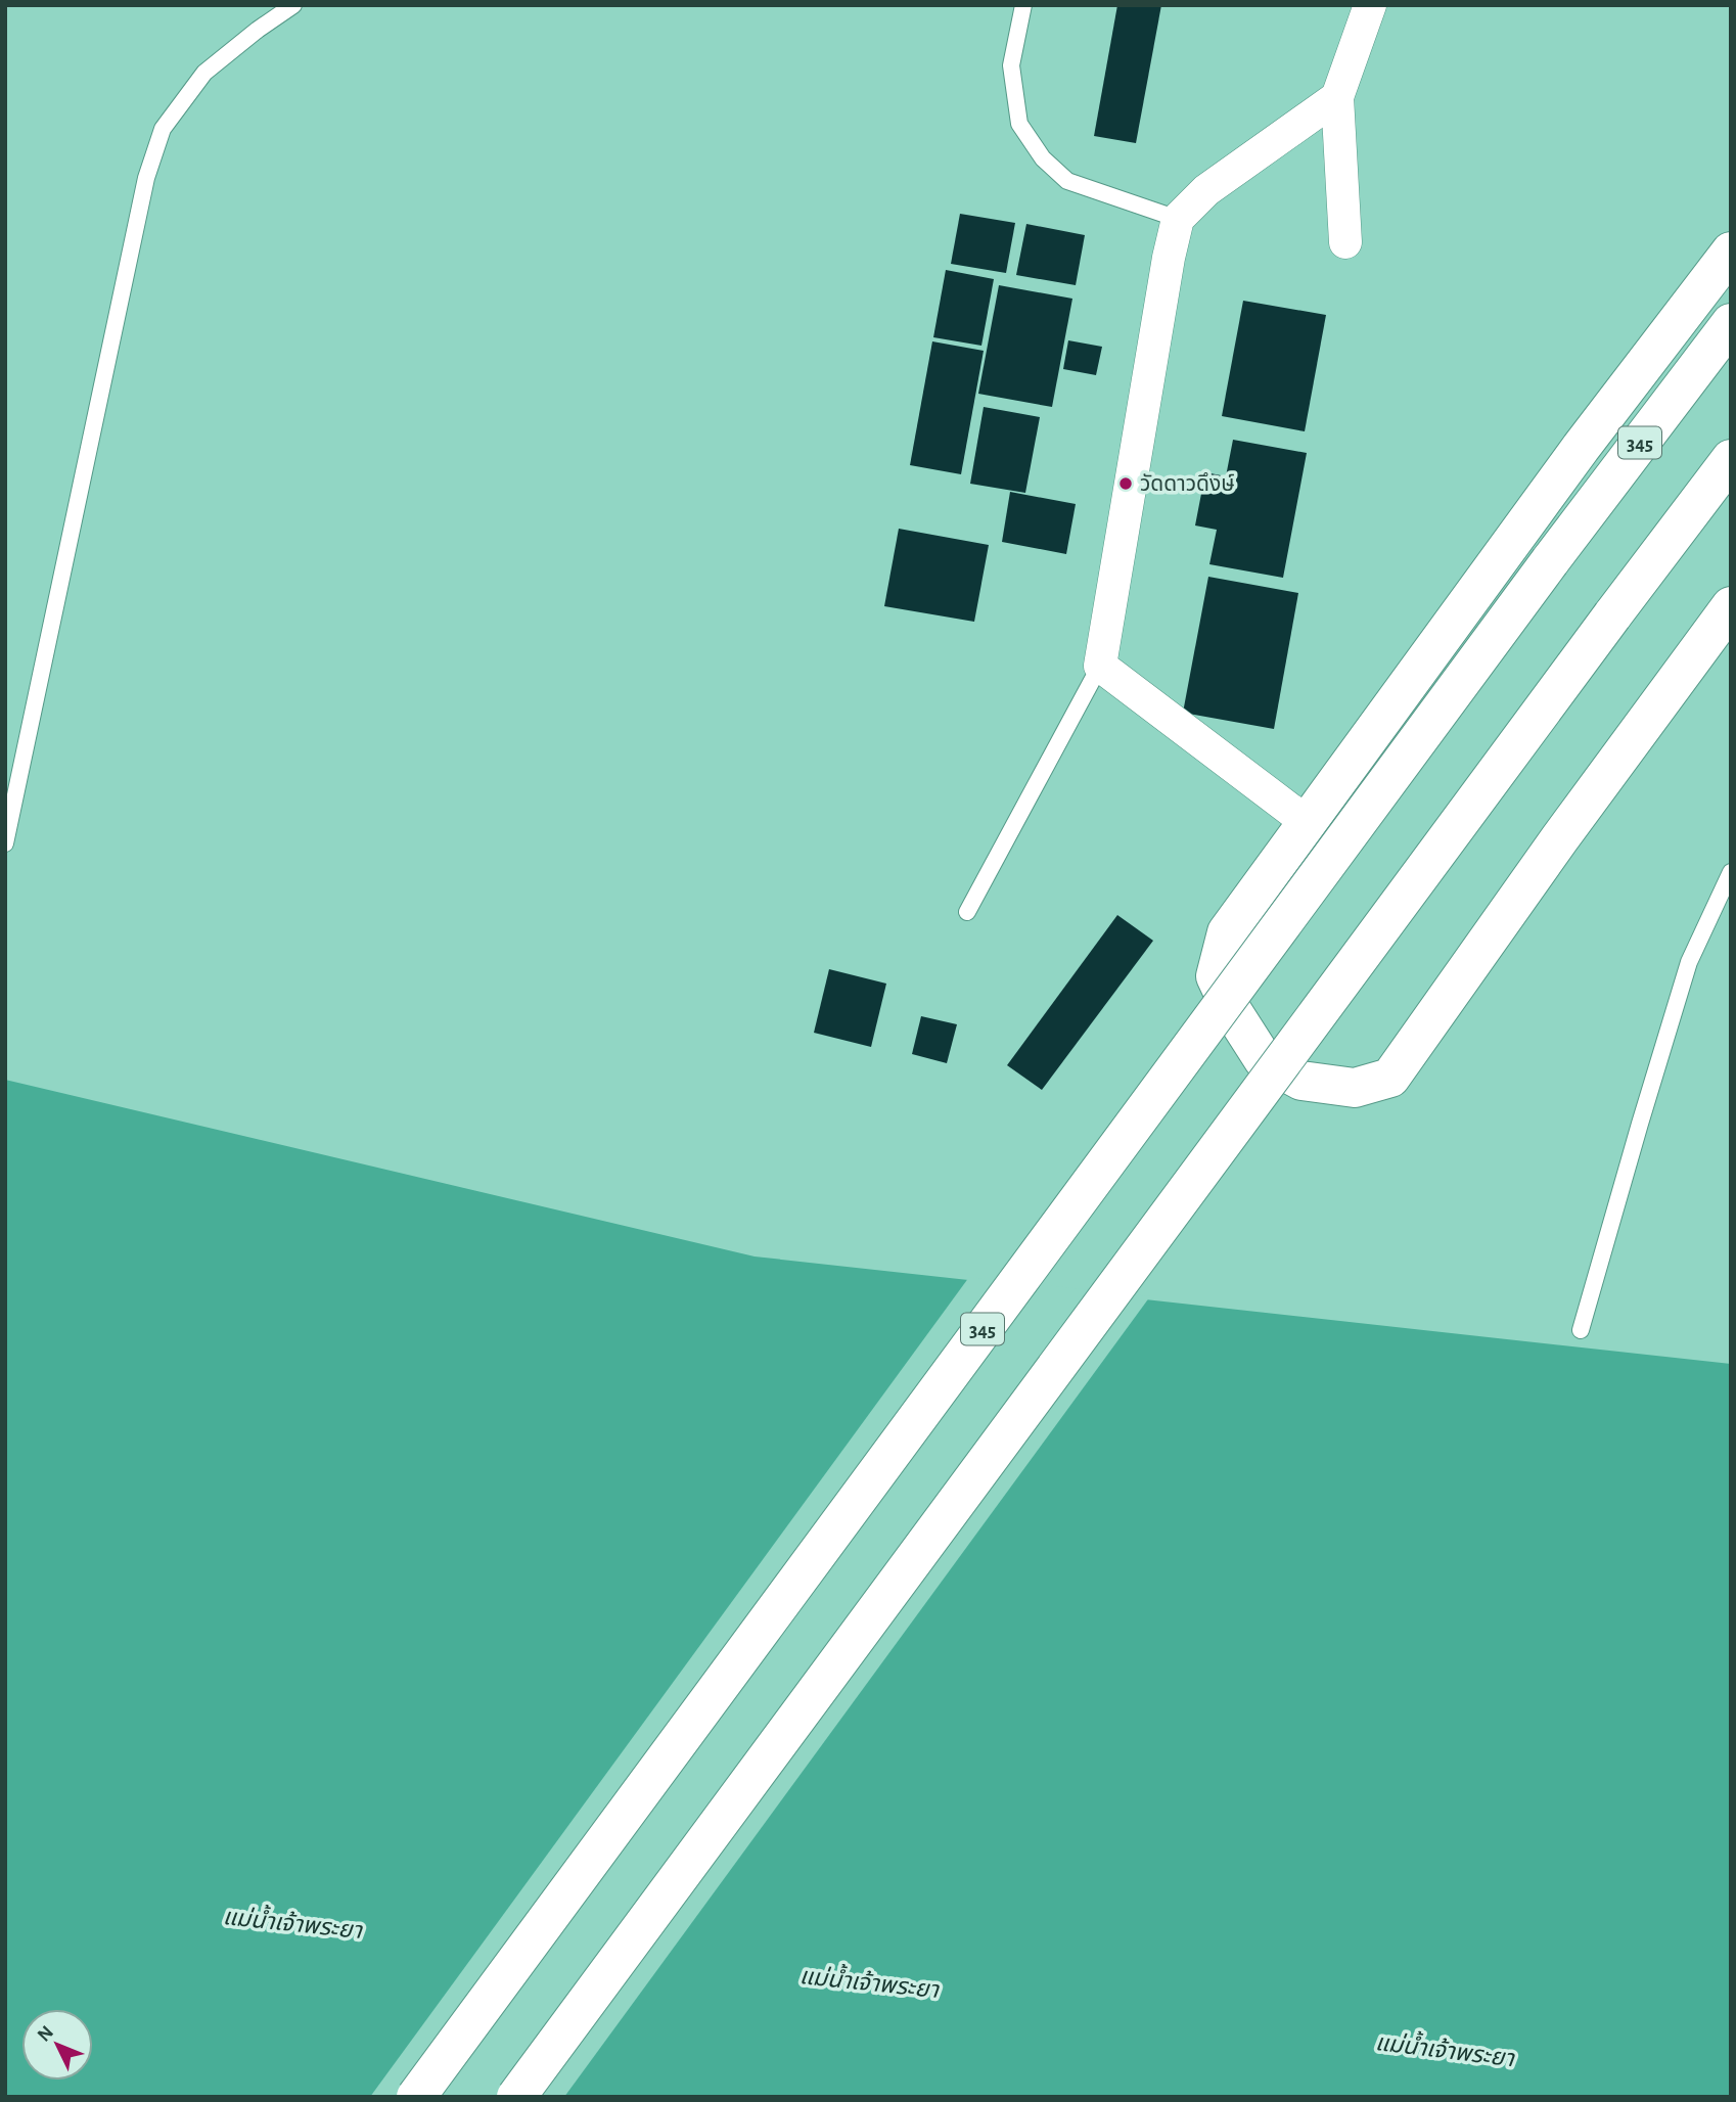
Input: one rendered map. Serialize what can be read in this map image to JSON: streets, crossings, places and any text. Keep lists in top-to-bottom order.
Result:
{
  "streets": {
    "main road": ["345"]
  },
  "water": ["แม่น้ำเจ้าพระยา"],
  "places": ["วัดดาวดึงษ์"],
  "north": "top left"
}
